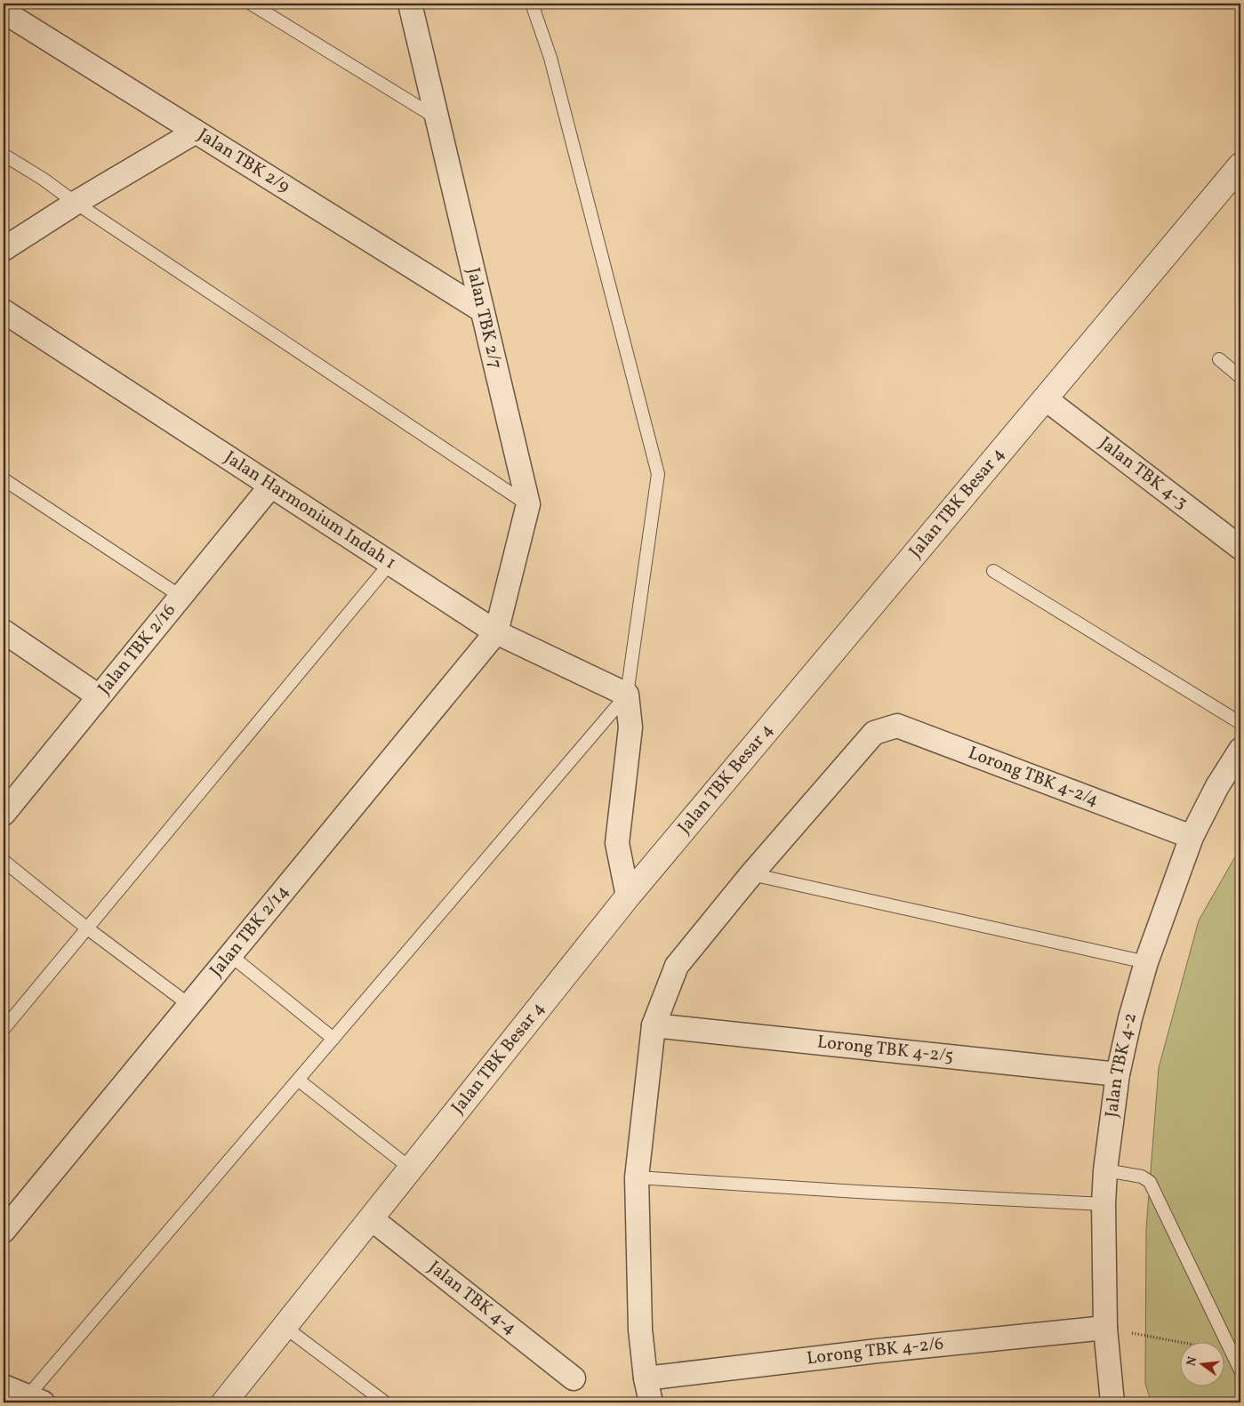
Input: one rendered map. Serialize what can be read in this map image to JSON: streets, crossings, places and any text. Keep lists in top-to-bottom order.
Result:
{
  "streets": {
    "street": [
      "Jalan TBK 2/9",
      "Jalan TBK 2/7",
      "Jalan TBK 4-3",
      "Jalan TBK Besar 4",
      "Jalan Harmonium Indah 1",
      "Jalan TBK 2/16",
      "Lorong TBK 4-2/4",
      "Jalan TBK 2/14",
      "Lorong TBK 4-2/5",
      "Jalan TBK 4-2",
      "Jalan TBK 4-4",
      "Lorong TBK 4-2/6"
    ]
  },
  "crossings": [
    ["Jalan TBK 2/9", "Jalan TBK 2/7"],
    ["Jalan TBK 2/7", "Jalan Harmonium Indah 1"],
    ["Jalan TBK 2/7", "Jalan TBK 2/14"],
    ["Jalan TBK 4-3", "Jalan TBK Besar 4"],
    ["Jalan TBK Besar 4", "Jalan TBK 4-4"],
    ["Jalan Harmonium Indah 1", "Jalan TBK 2/16"],
    ["Jalan Harmonium Indah 1", "Jalan TBK 2/14"],
    ["Lorong TBK 4-2/4", "Jalan TBK 4-2"],
    ["Lorong TBK 4-2/5", "Jalan TBK 4-2"],
    ["Jalan TBK 4-2", "Lorong TBK 4-2/6"]
  ],
  "north": "left"
}
